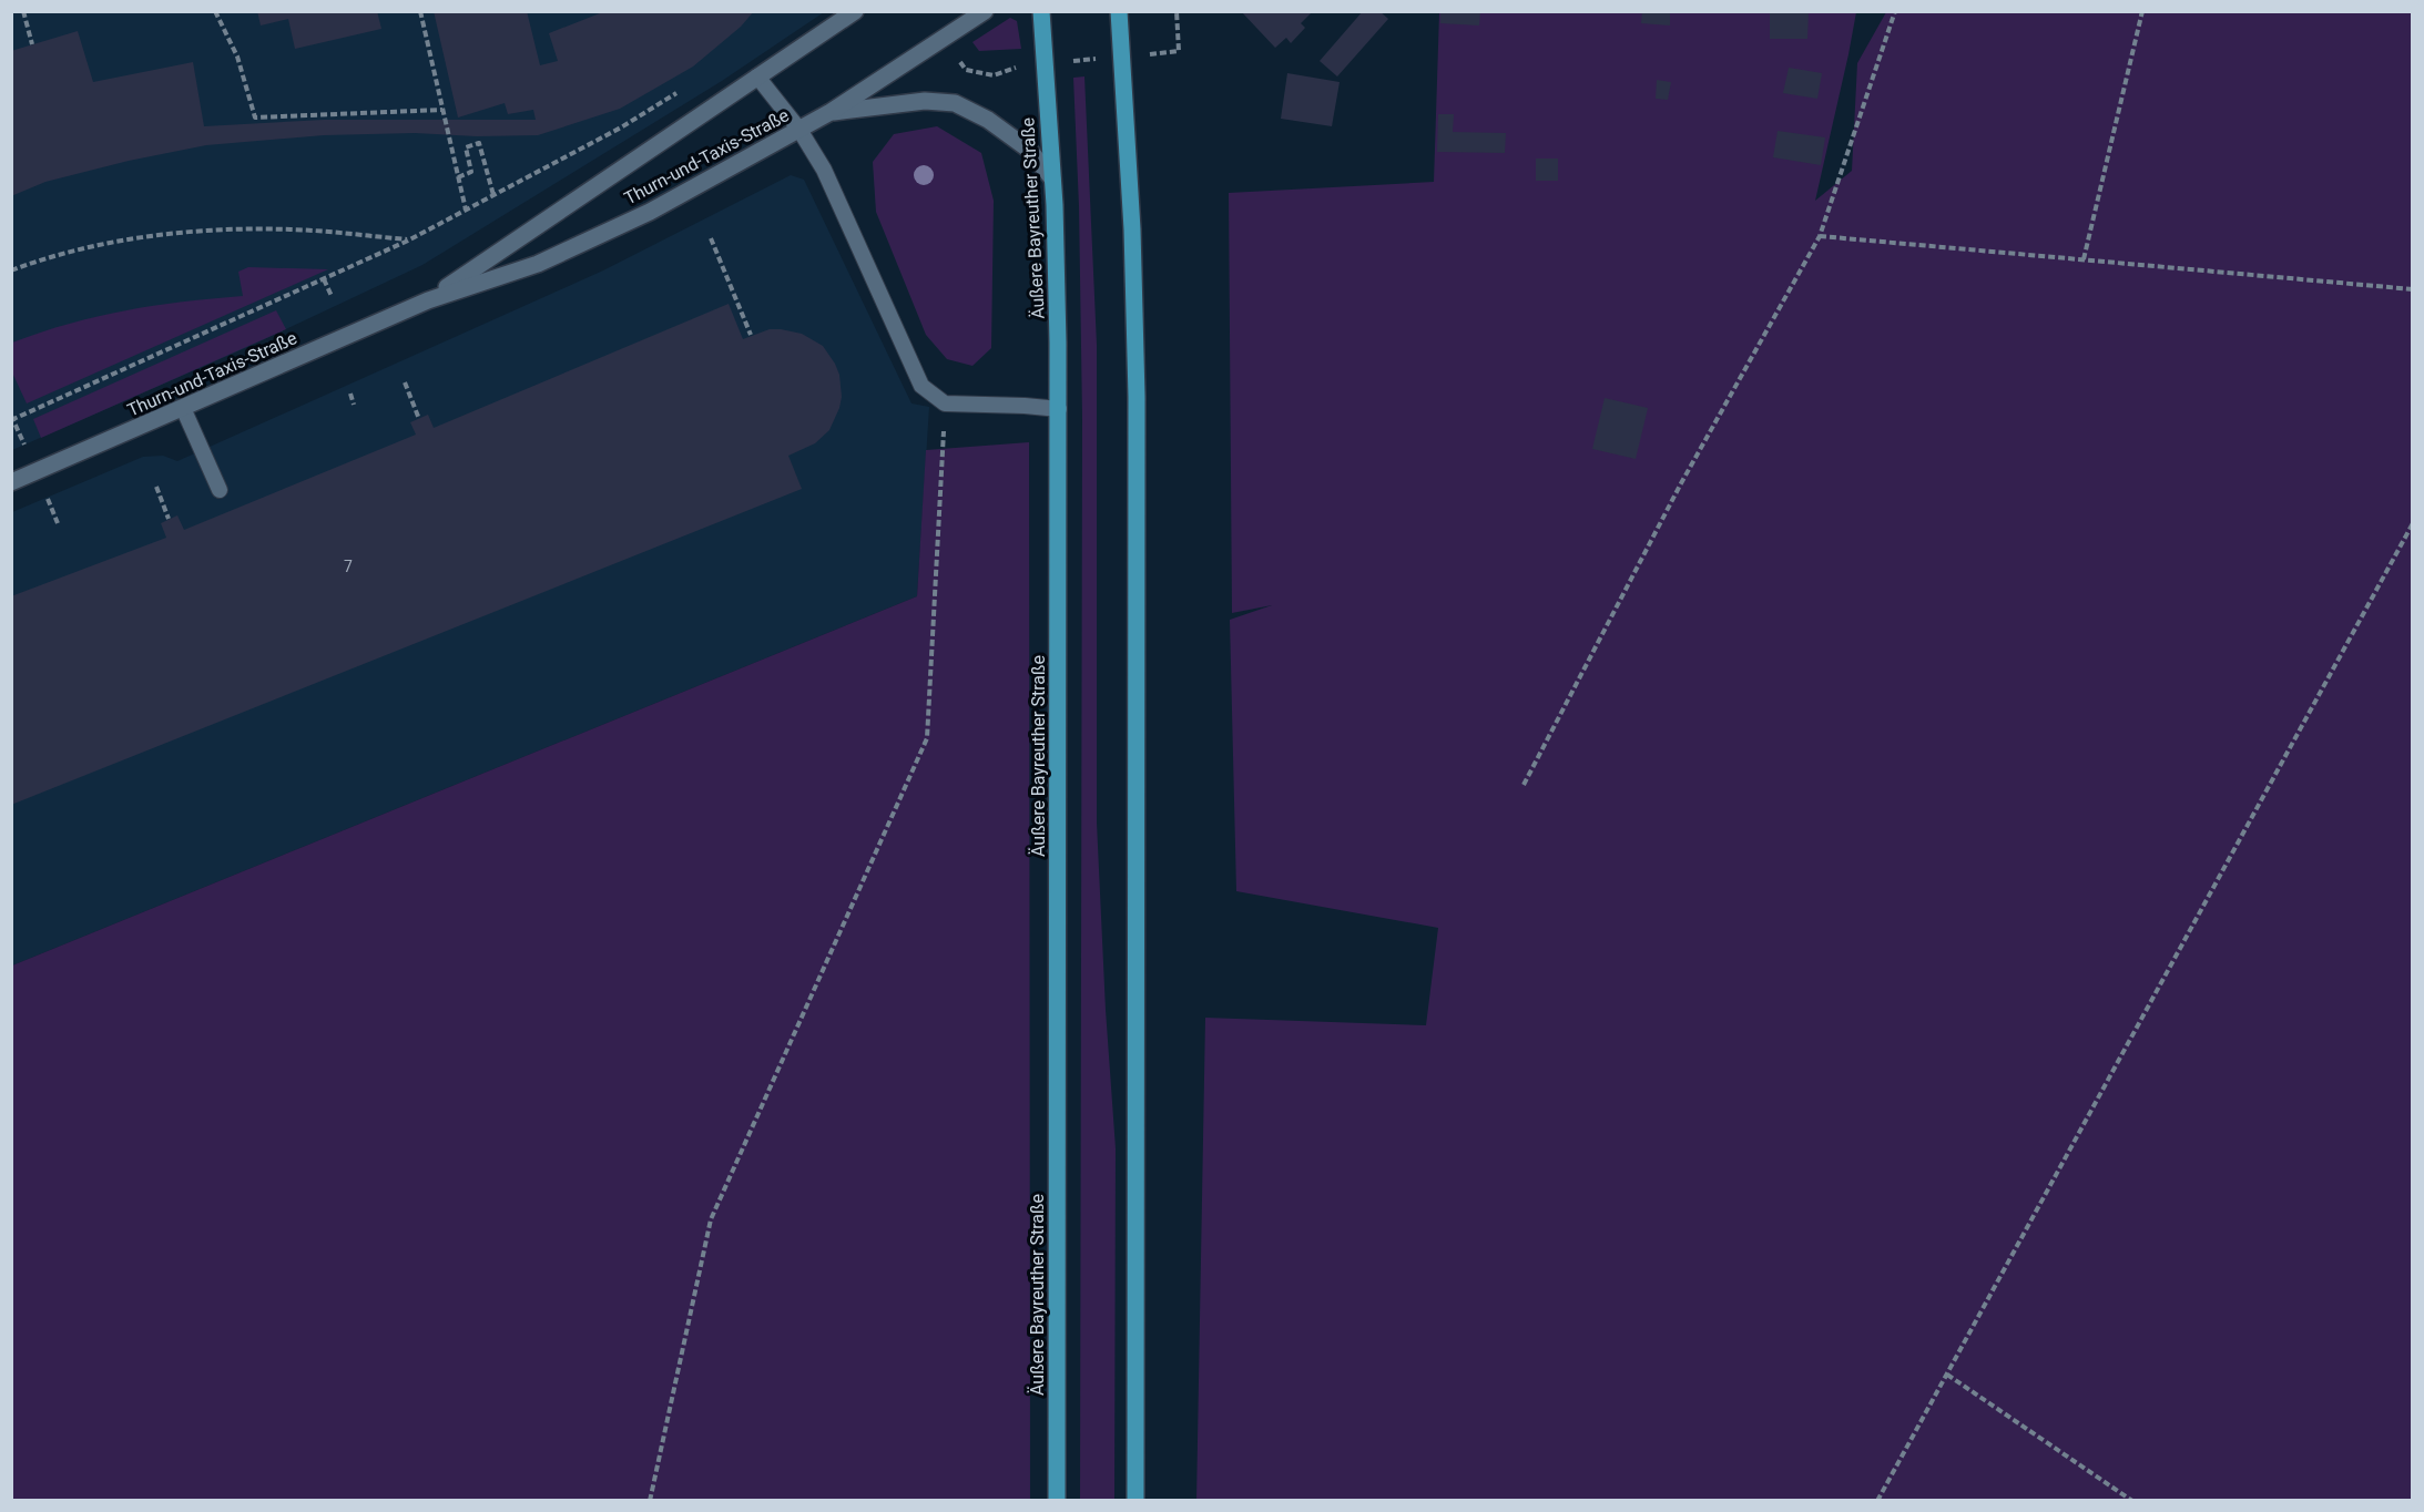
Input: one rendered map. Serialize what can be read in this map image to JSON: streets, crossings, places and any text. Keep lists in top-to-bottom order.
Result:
{
  "streets": {
    "main road": ["Äußere Bayreuther Straße"],
    "street": ["Thurn-und-Taxis-Straße"]
  },
  "house_numbers": ["7"]
}
